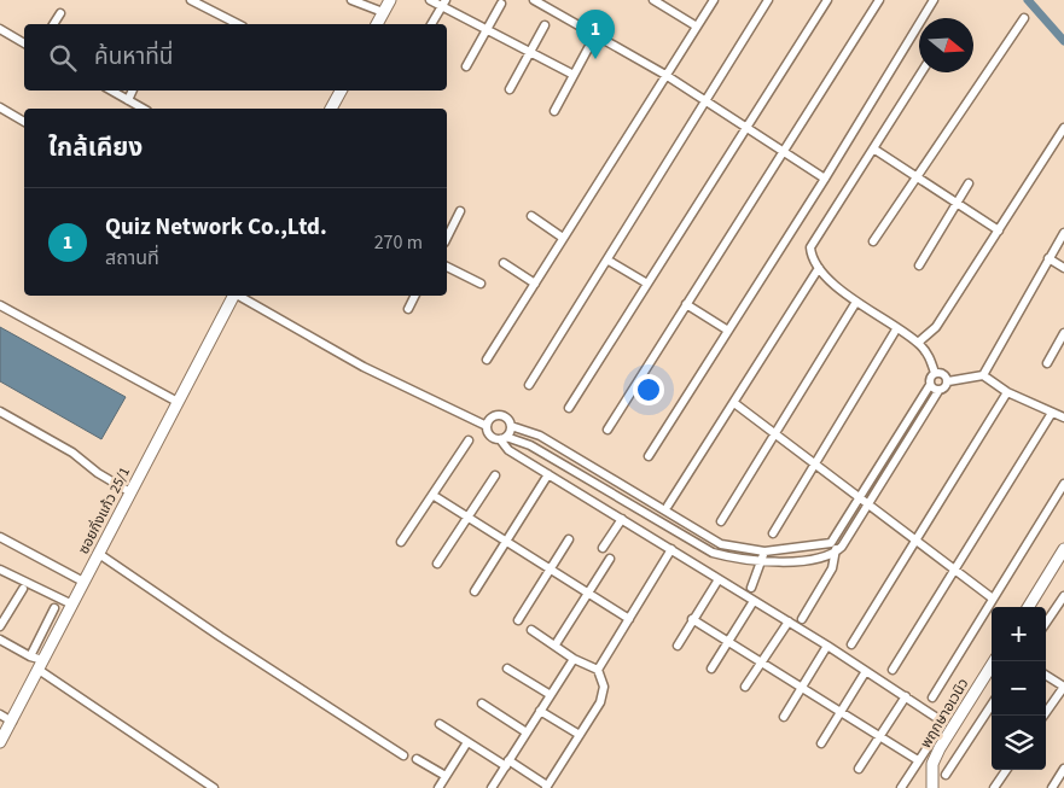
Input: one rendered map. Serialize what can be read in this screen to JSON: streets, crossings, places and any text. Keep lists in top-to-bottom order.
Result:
{
  "streets": {
    "street": ["ซอยกิ่งแก้ว 25/1", "พฤกษาอเวนิว"]
  },
  "north": "right",
  "page": {
    "pins": "1",
    "search": "ค้นหาที่นี่",
    "heading": "ใกล้เคียง",
    "list": [
      {
        "mark": "1",
        "name": "Quiz Network Co.,Ltd.",
        "note": "สถานที่",
        "value": "270 m"
      }
    ],
    "map_buttons": ["+", "−"]
  }
}
